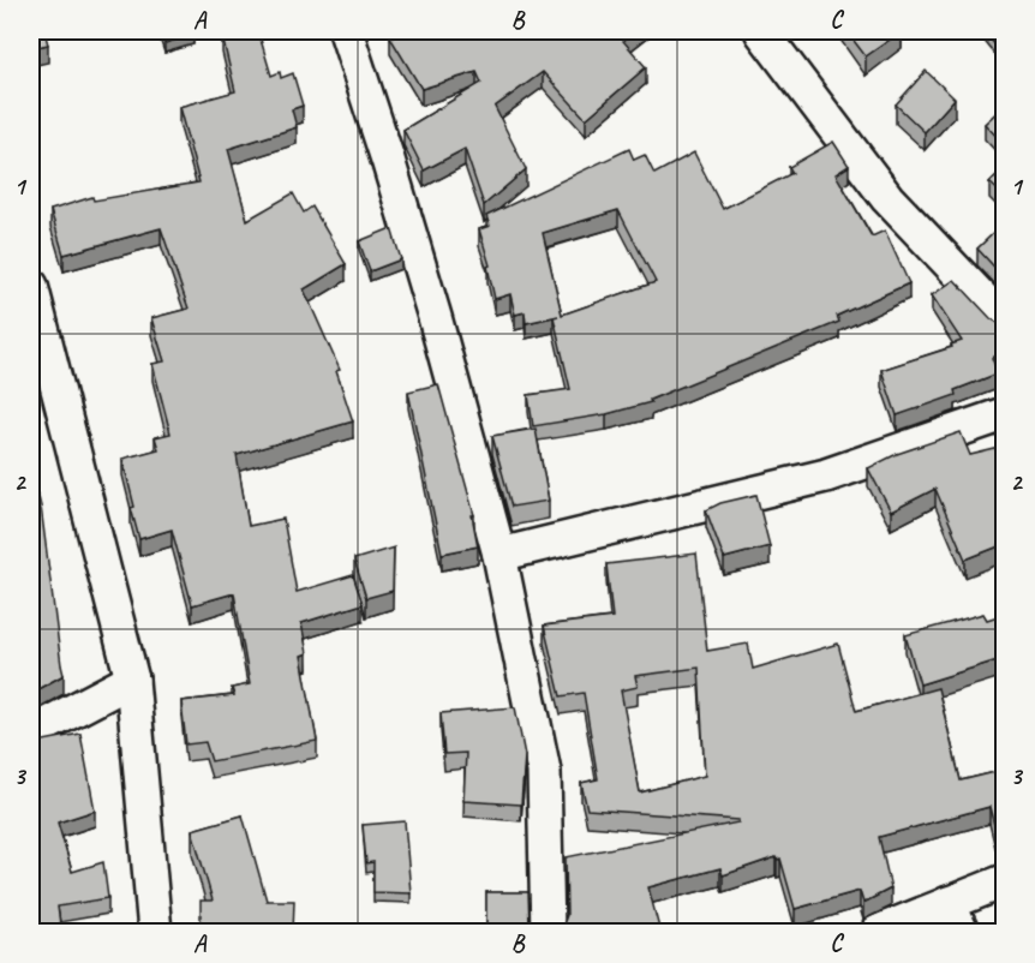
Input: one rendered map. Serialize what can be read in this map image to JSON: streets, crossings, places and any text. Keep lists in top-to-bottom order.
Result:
{
  "grid": {
    "columns": ["A", "B", "C"],
    "rows": ["1", "2", "3"]
  }
}
